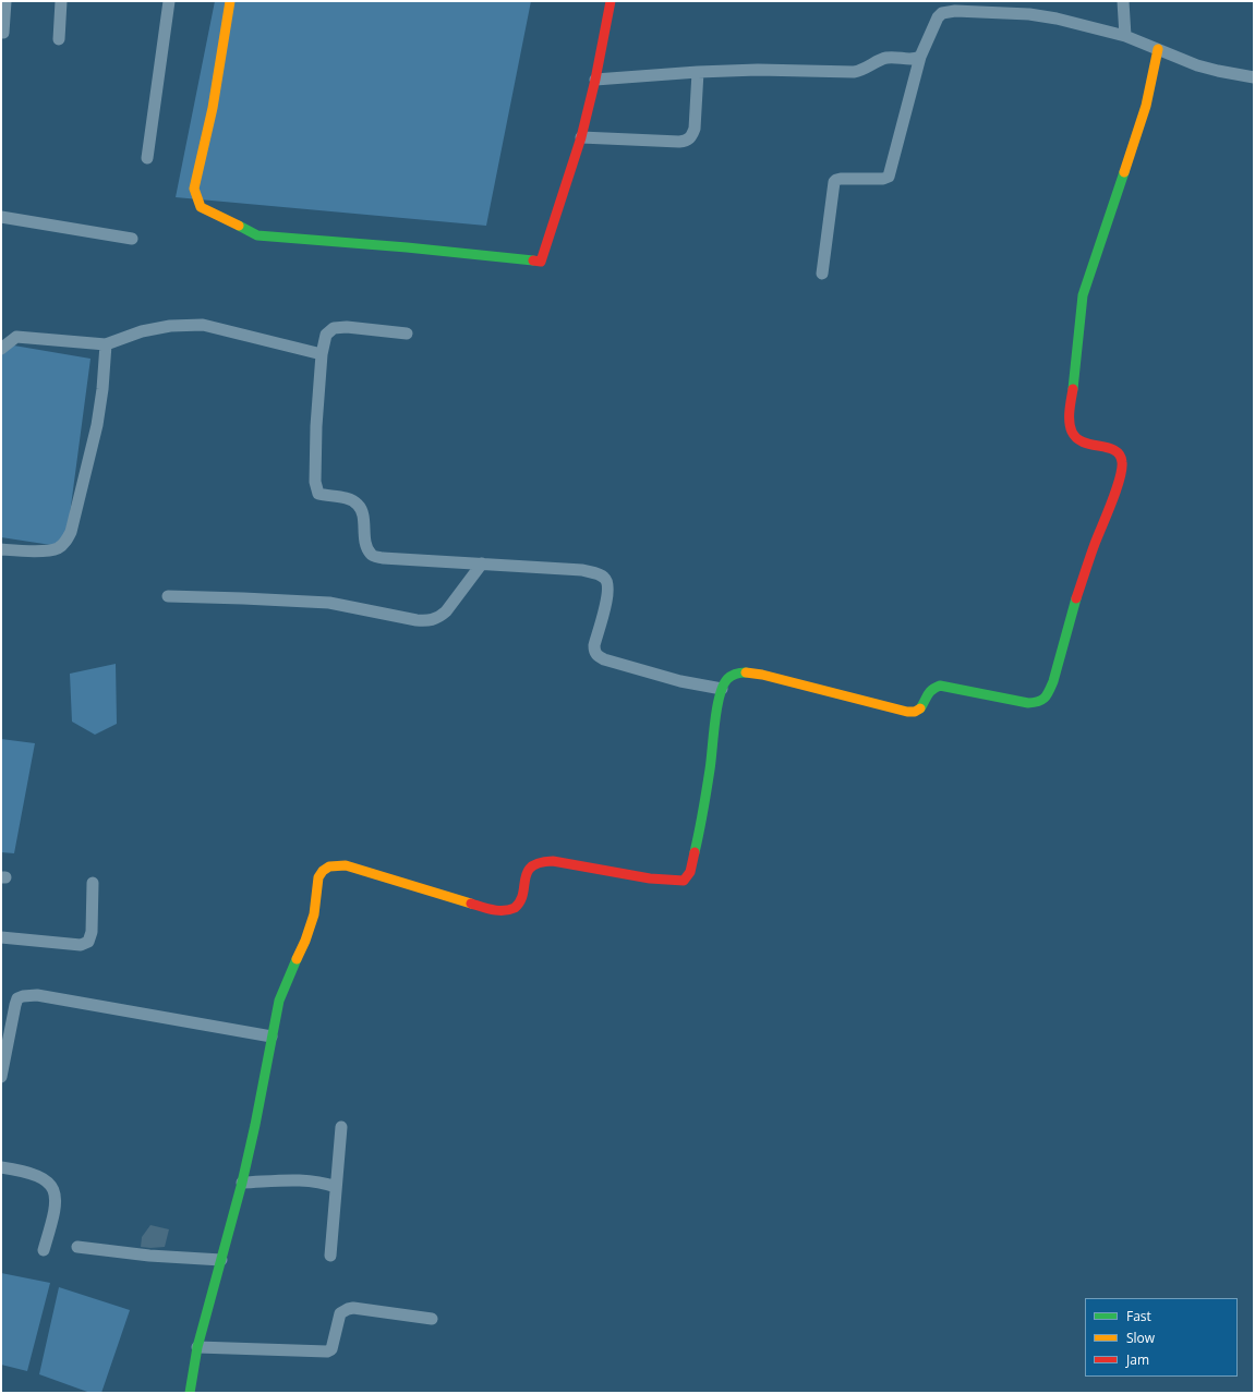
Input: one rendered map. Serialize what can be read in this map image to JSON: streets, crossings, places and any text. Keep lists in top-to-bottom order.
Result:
{
  "legend": ["Fast", "Slow", "Jam"]
}
